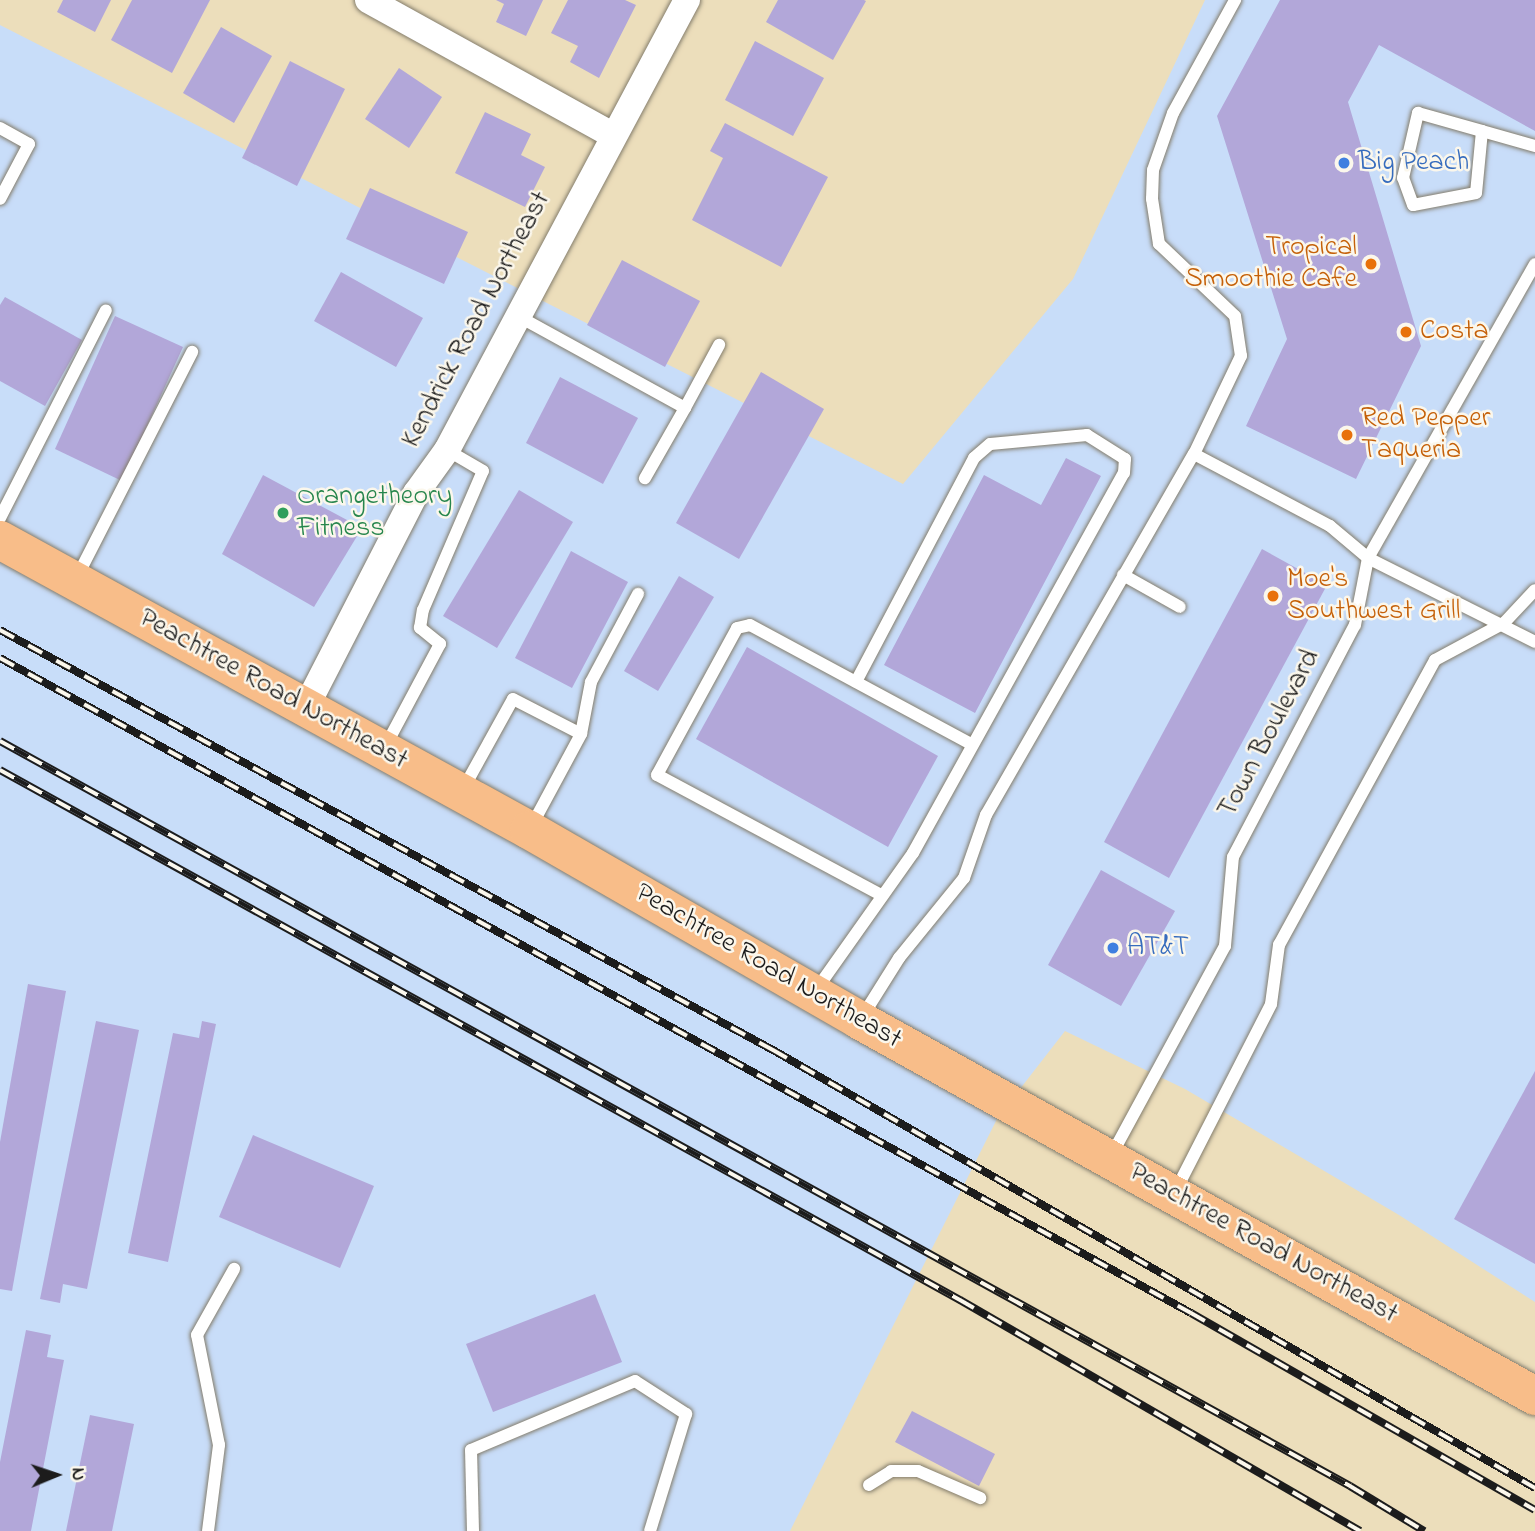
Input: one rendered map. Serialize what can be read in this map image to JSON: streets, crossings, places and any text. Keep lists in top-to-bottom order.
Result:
{
  "streets": {
    "highway": ["Peachtree Road Northeast"],
    "street": ["Kendrick Road Northeast"],
    "lane": ["Town Boulevard"]
  },
  "crossings": [
    ["Kendrick Road Northeast", "Peachtree Road Northeast"],
    ["Peachtree Road Northeast", "Town Boulevard"]
  ],
  "places": [
    "Big Peach",
    "Tropical Smoothie Cafe",
    "Costa",
    "Red Pepper Taqueria",
    "Orangetheory Fitness",
    "Moe's Southwest Grill",
    "AT&T"
  ],
  "north": "right"
}
